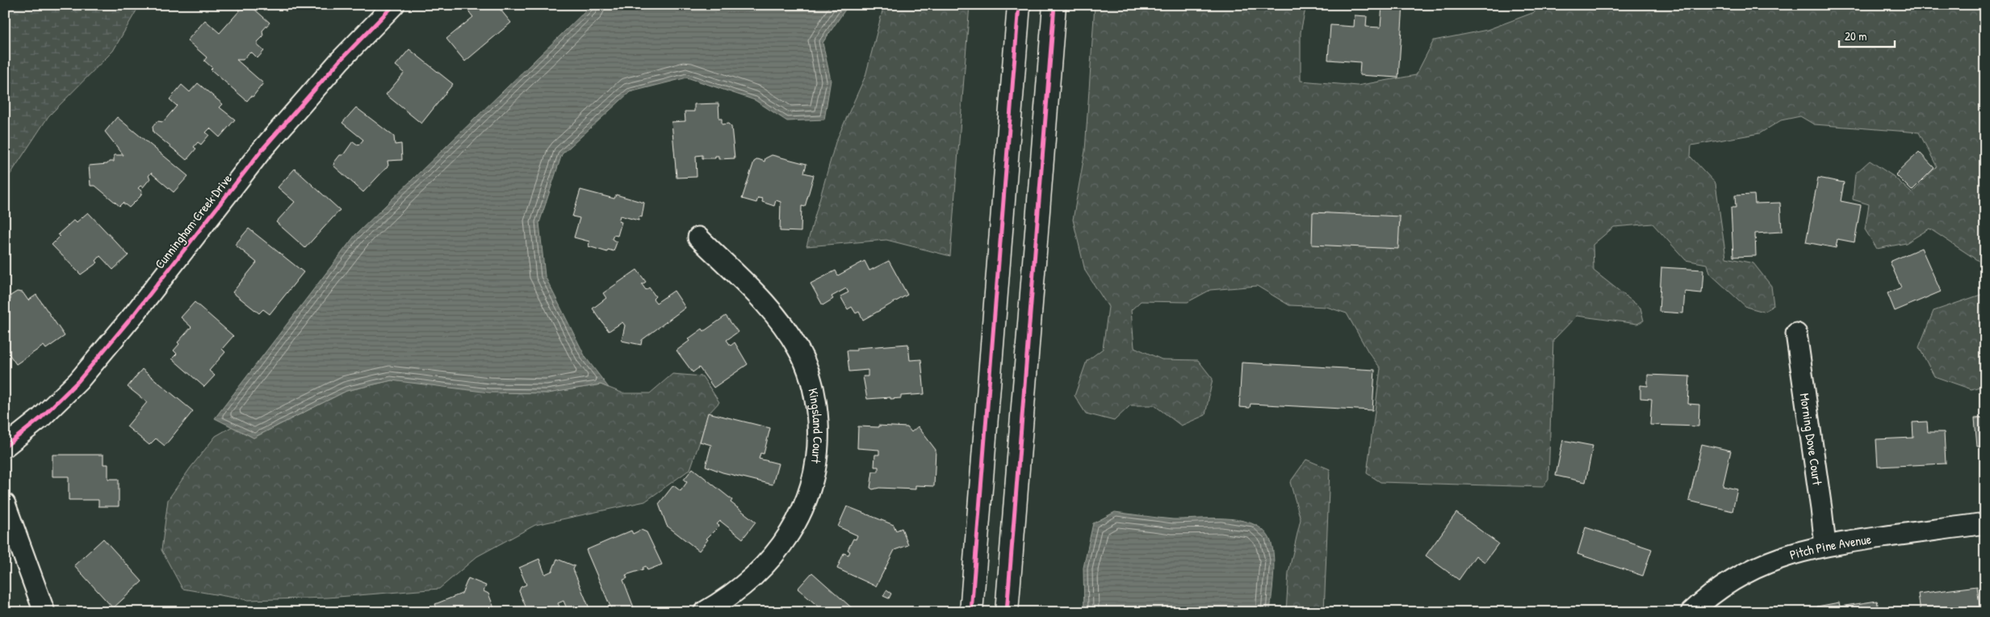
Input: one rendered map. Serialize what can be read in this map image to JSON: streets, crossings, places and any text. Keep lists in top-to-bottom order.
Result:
{
  "streets": {
    "street": [
      "Cunningham Creek Drive",
      "Kingsland Court",
      "Morning Dove Court",
      "Pitch Pine Avenue"
    ]
  },
  "crossings": [
    ["Morning Dove Court", "Pitch Pine Avenue"]
  ],
  "scale_bar": "20 m"
}
